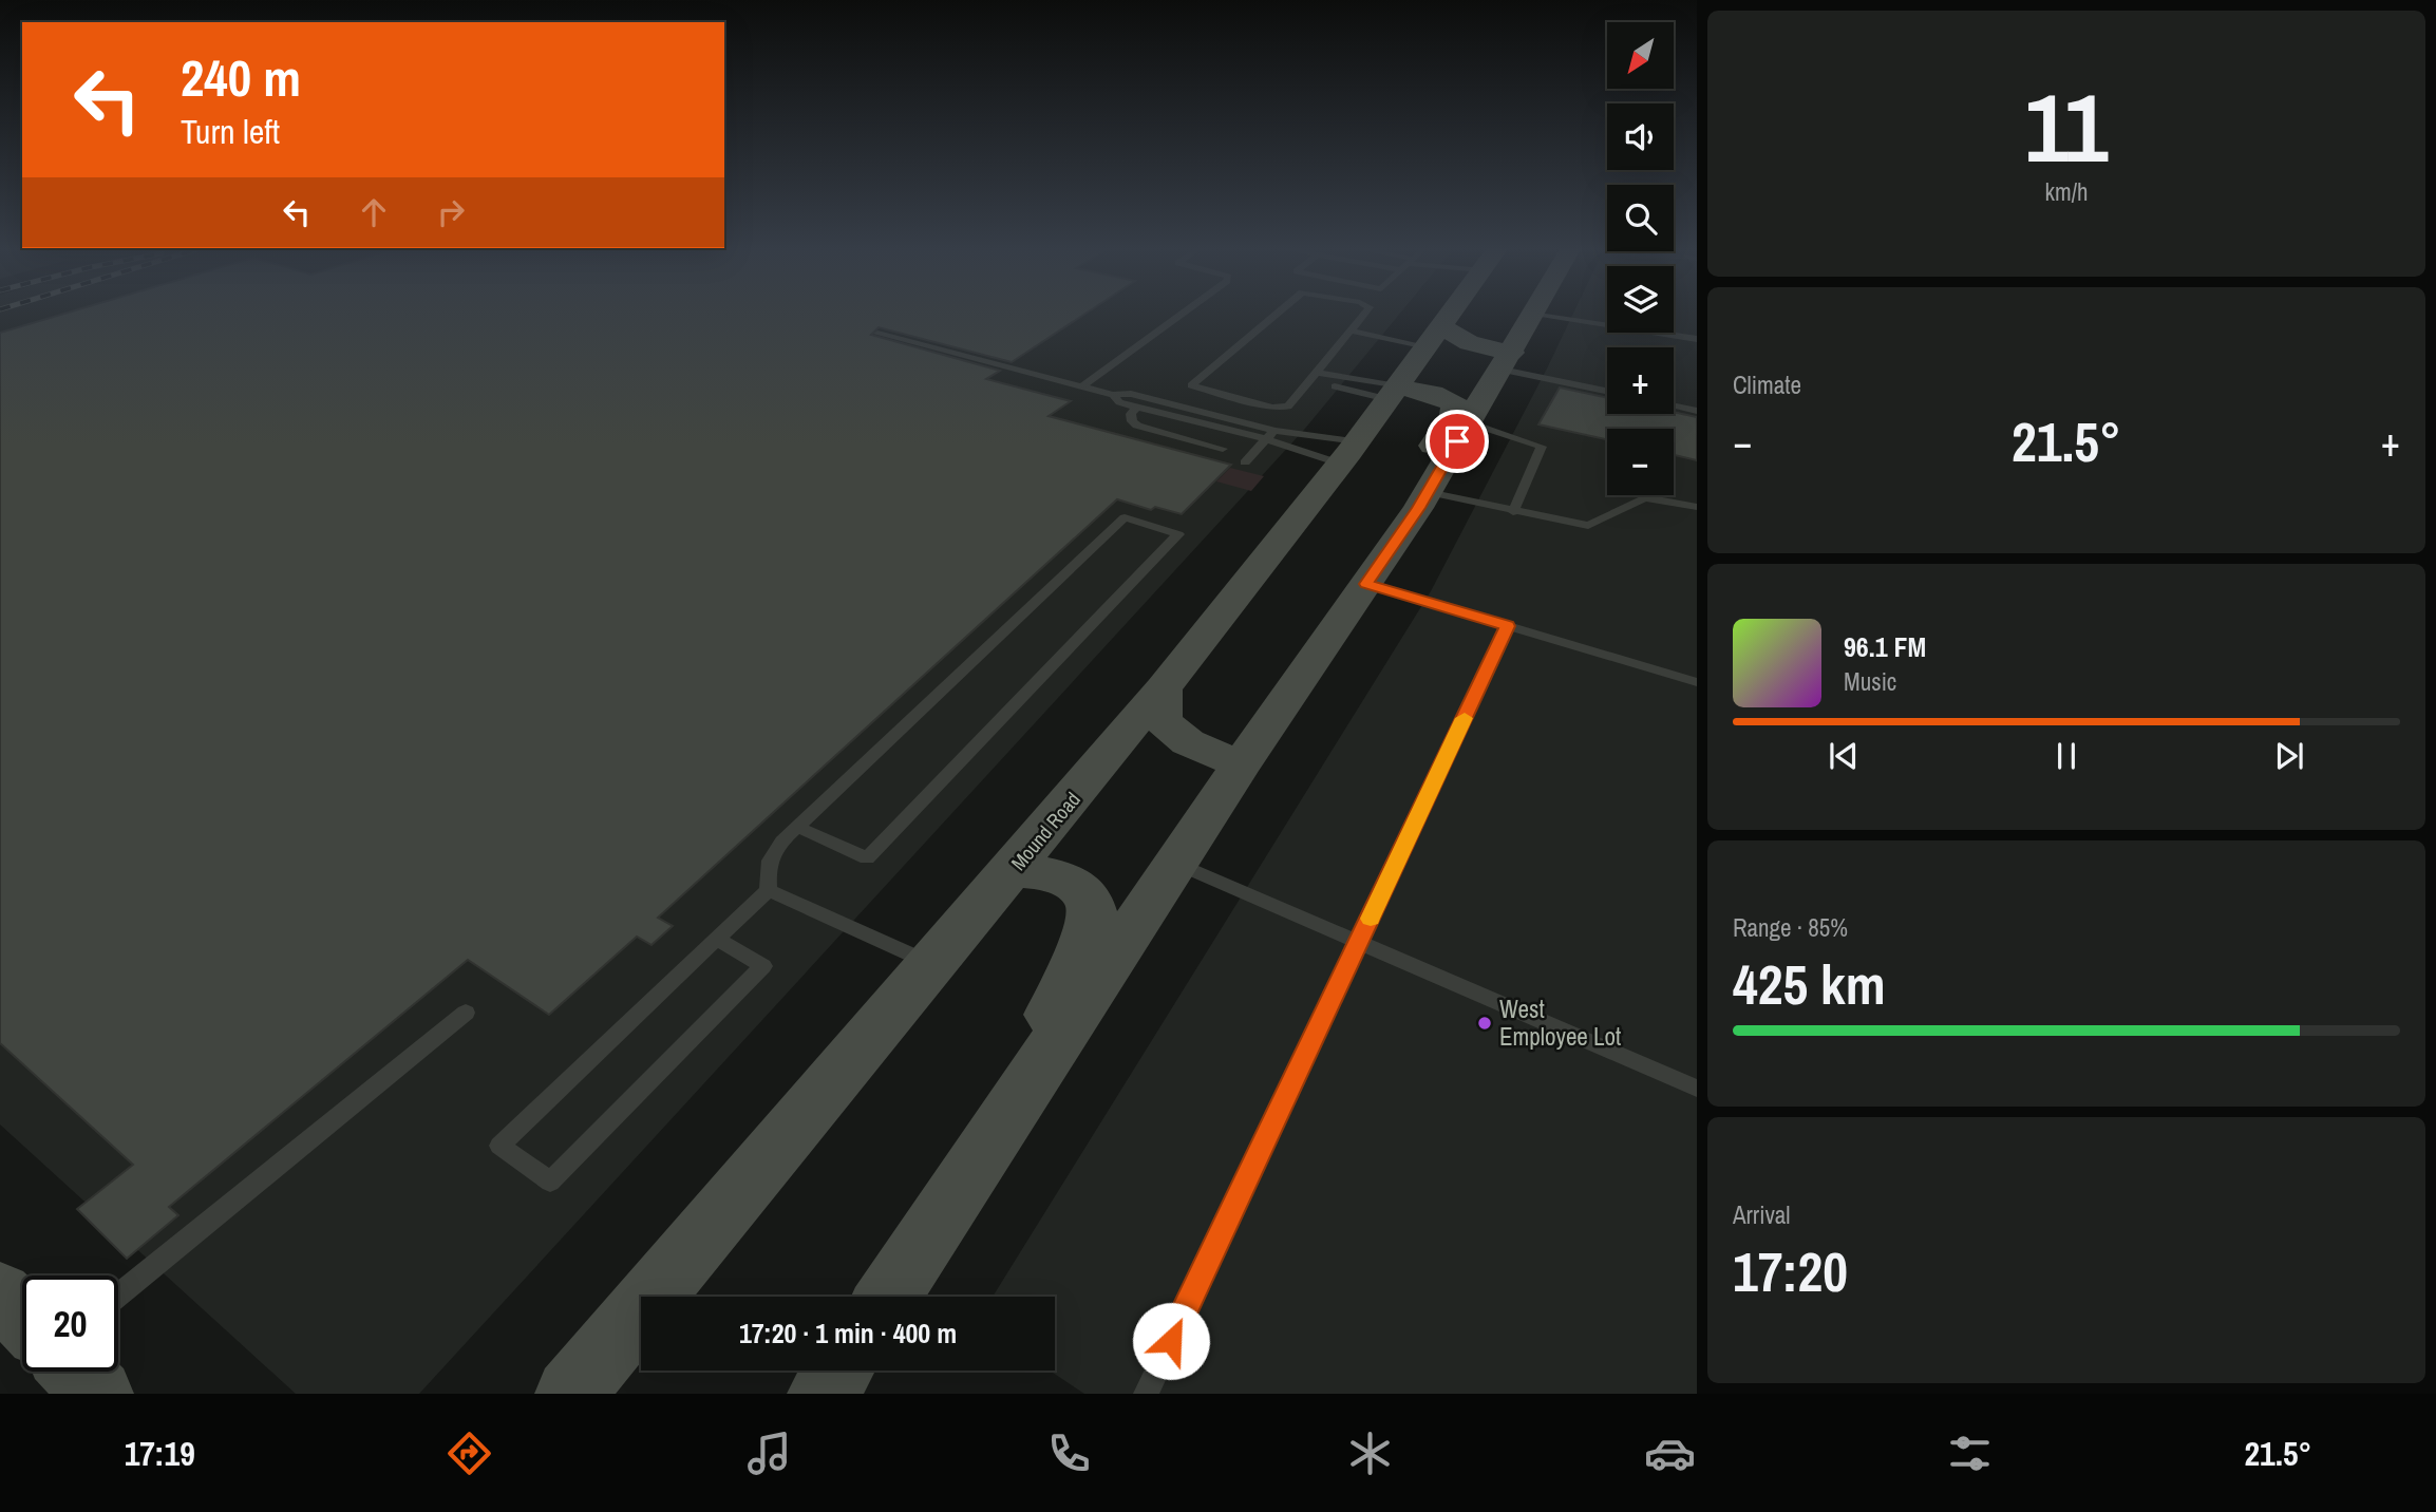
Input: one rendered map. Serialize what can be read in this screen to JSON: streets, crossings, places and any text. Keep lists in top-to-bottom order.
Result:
{
  "streets": {
    "main road": ["Mound Road"]
  },
  "places": ["West Employee Lot"],
  "north": "bottom left",
  "page": {
    "tile": [
      ["11", "km/h"],
      "Climate",
      ["Range · 85%", "425 km"],
      ["Arrival", "17:20"]
    ],
    "map_buttons": ["+", "−"],
    "turn": ["240 m", "Turn left"],
    "heat": ["−", "21.5°", "+"],
    "song": ["96.1 FM", "Music"],
    "limit": "20",
    "trip": "17:20 · 1 min · 400 m",
    "tabs": ["17:19", "21.5°"]
  }
}
